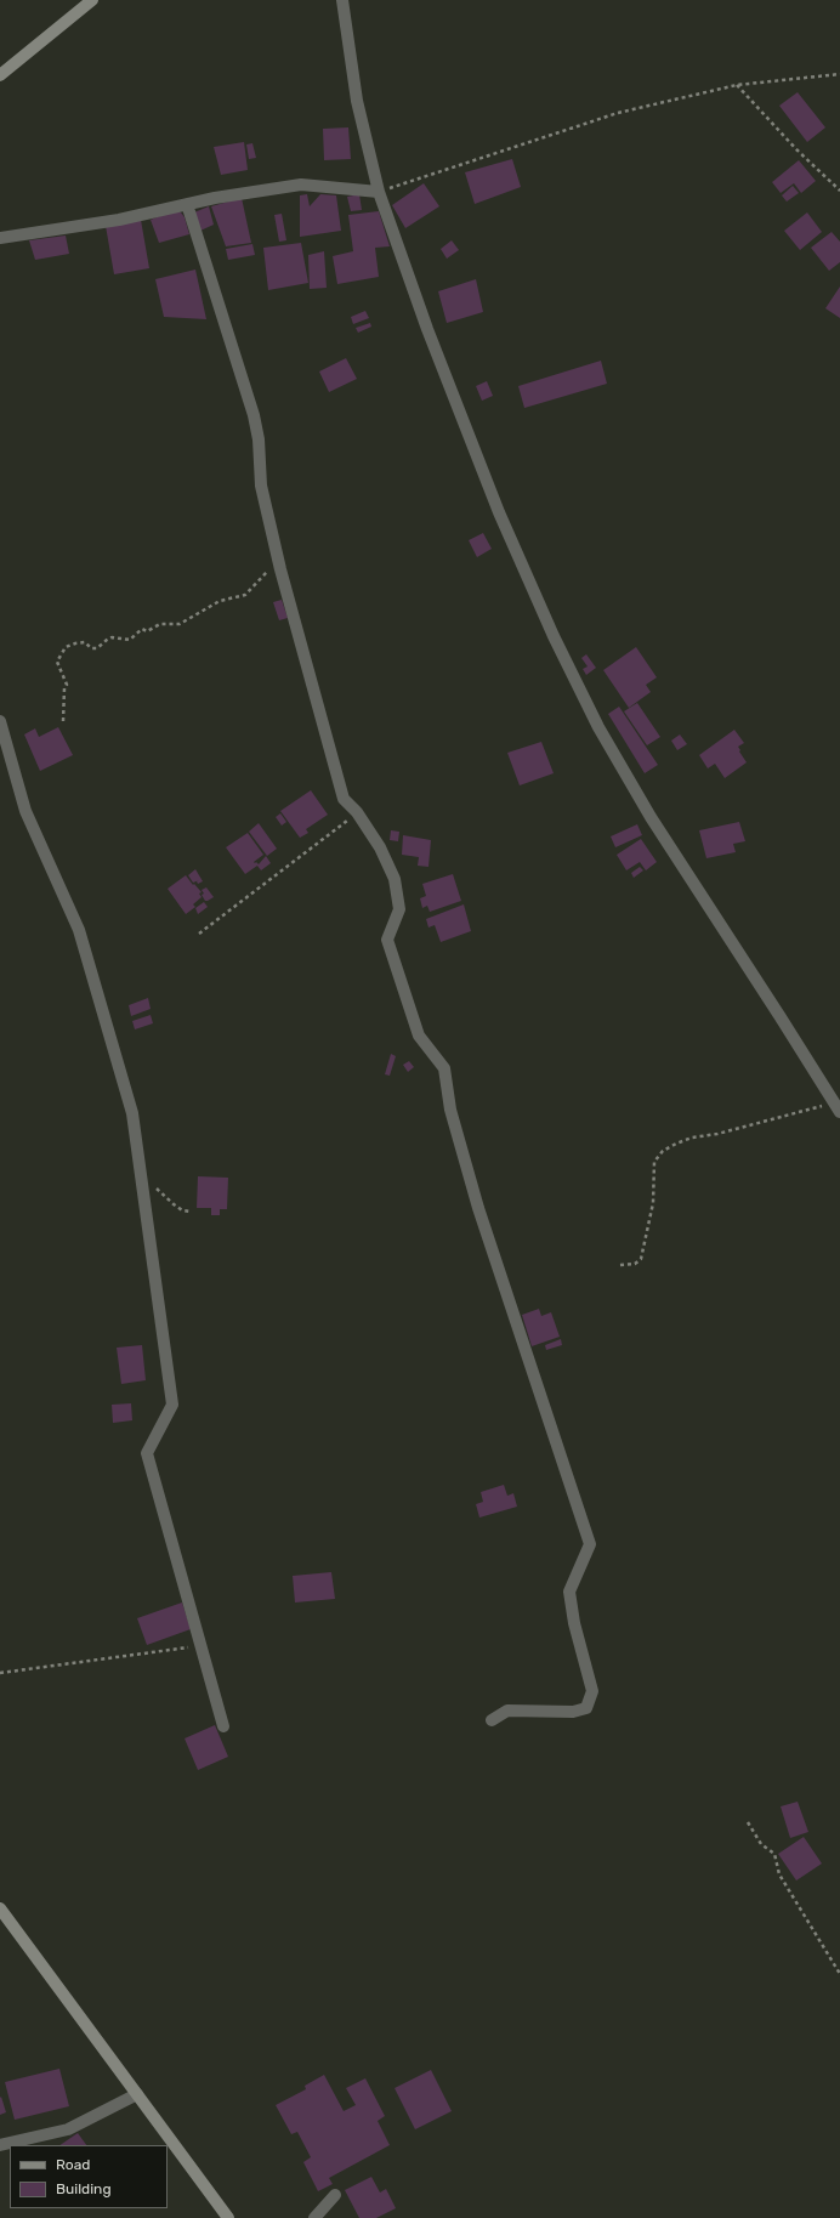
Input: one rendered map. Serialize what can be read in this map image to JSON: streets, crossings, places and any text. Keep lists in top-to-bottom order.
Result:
{
  "legend": ["Road", "Building"]
}
